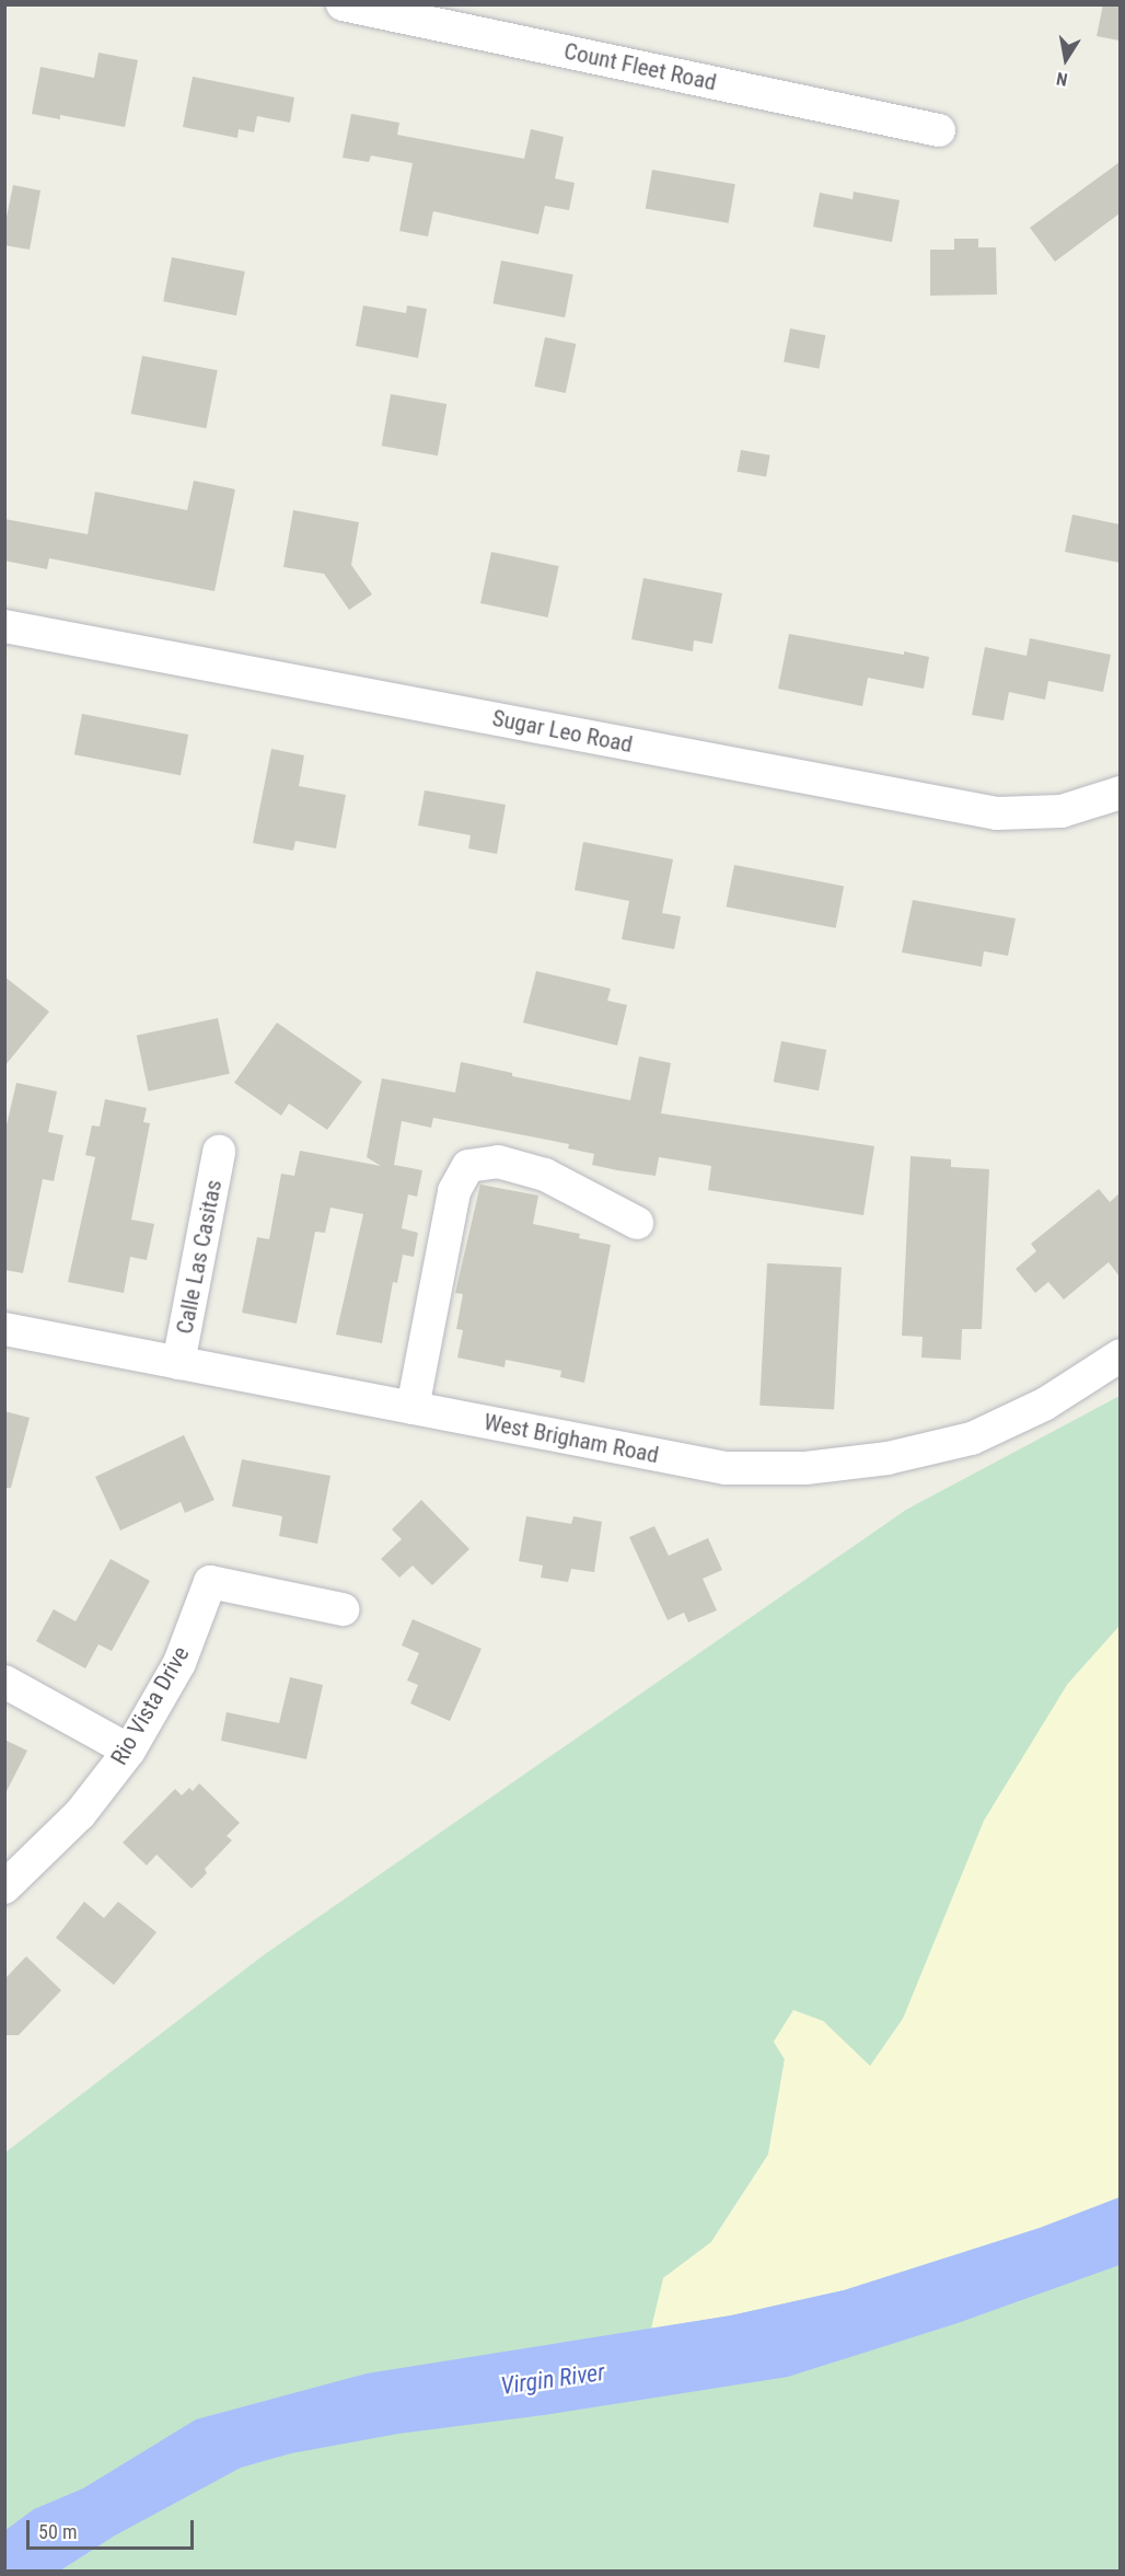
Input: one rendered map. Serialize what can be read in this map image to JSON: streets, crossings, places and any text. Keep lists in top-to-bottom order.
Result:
{
  "streets": {
    "street": [
      "Count Fleet Road",
      "Sugar Leo Road",
      "Calle Las Casitas",
      "West Brigham Road",
      "Rio Vista Drive"
    ]
  },
  "crossings": [
    ["Calle Las Casitas", "West Brigham Road"]
  ],
  "water": ["Virgin River"],
  "scale_bar": "50 m",
  "north": "bottom"
}
